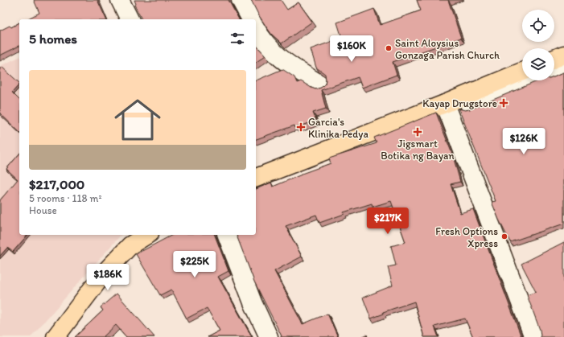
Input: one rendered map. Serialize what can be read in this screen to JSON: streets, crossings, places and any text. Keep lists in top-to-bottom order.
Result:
{
  "places": {
    "other": ["Saint Aloysius Gonzaga Parish Church", "Fresh Options Xpress"],
    "health": ["Kayap Drugstore", "Garcia's Klinika Pedya", "Jigsmart Botika ng Bayan"]
  },
  "page": {
    "heading": "5 homes",
    "price": [
      "$160K",
      "$126K",
      "$217K",
      "$225K",
      "$186K"
    ],
    "list": [
      {
        "name": "$217,000",
        "note": "5 rooms · 118 m² · House"
      }
    ]
  }
}
